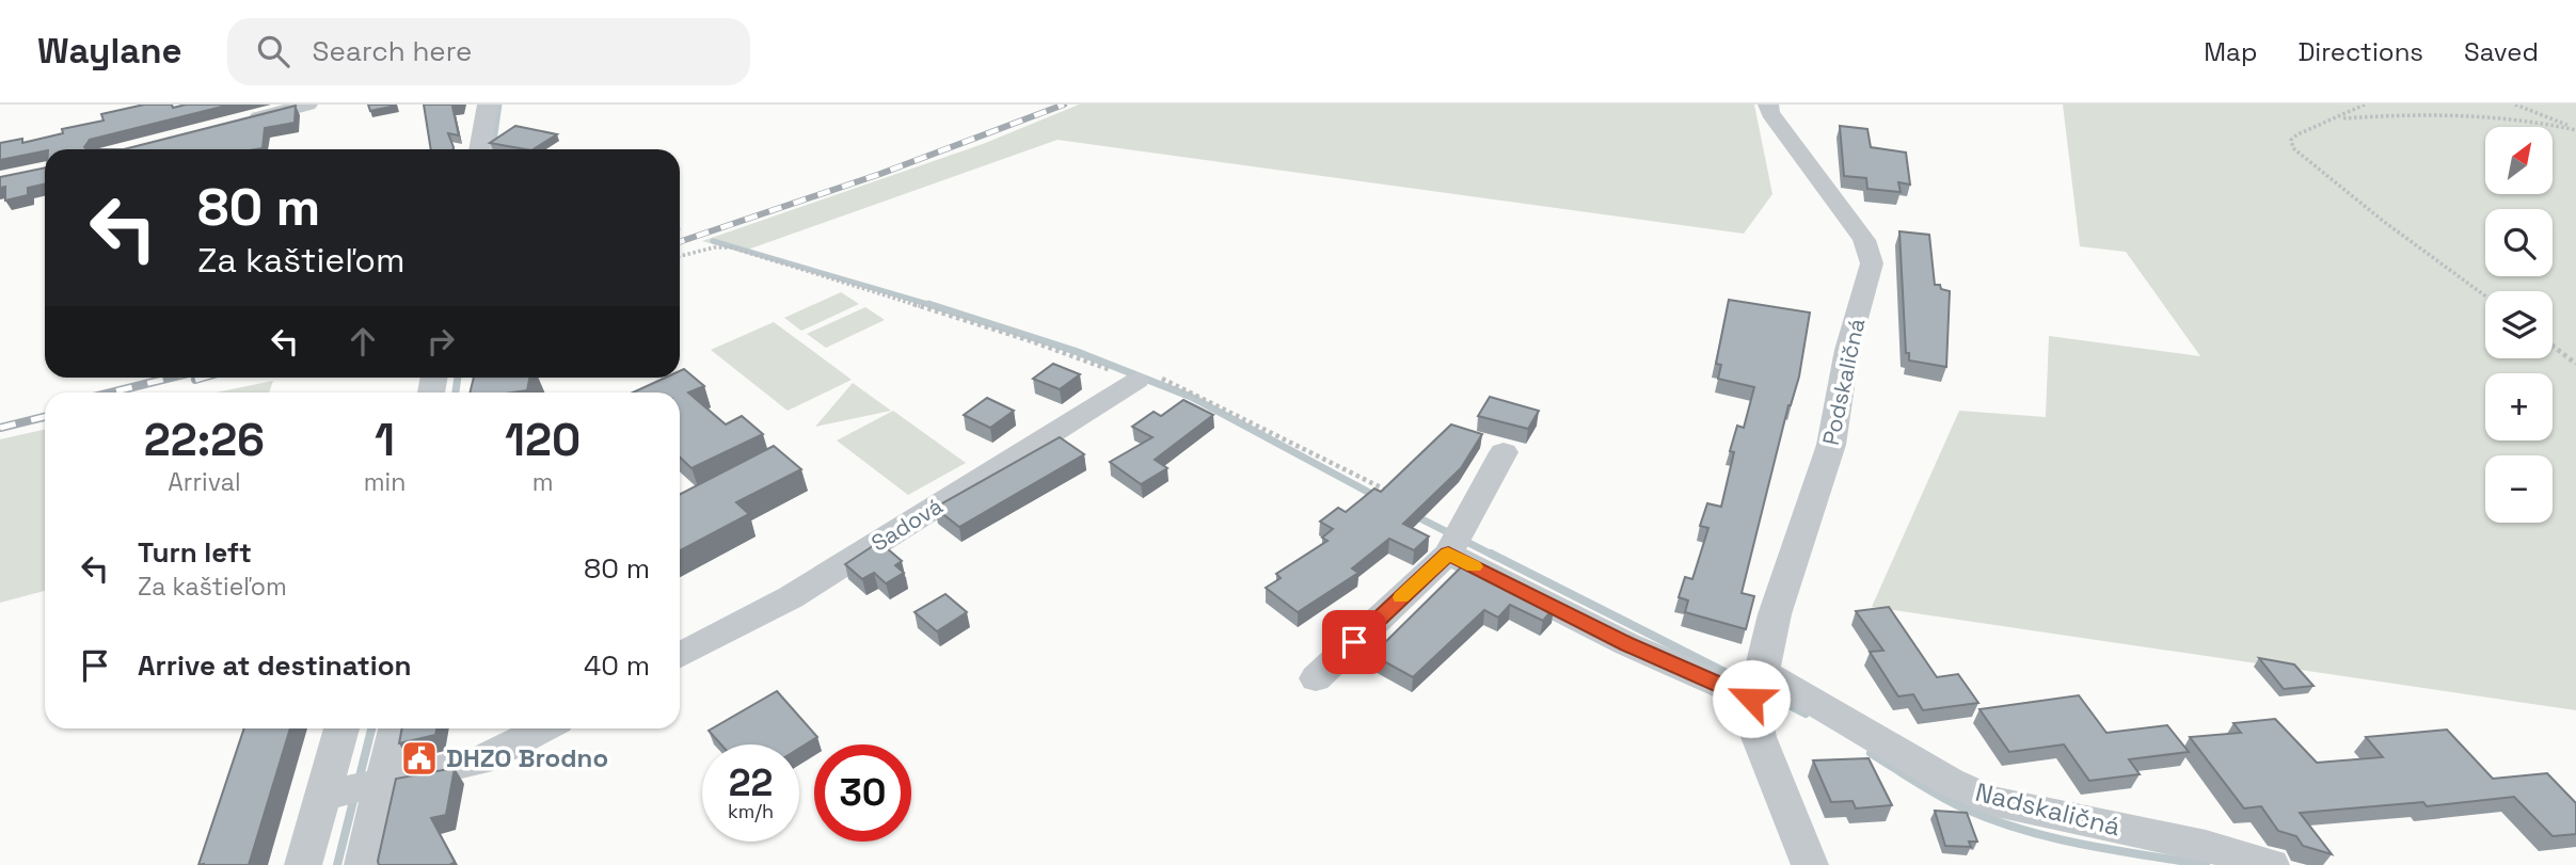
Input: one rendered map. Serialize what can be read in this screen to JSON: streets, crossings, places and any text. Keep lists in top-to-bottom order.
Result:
{
  "streets": {
    "street": ["Podskaličná", "Sadová", "Nadskaličná"]
  },
  "crossings": [
    ["Podskaličná", "Nadskaličná"]
  ],
  "places": {
    "public building": ["DHZO Brodno"]
  },
  "north": "top right",
  "page": {
    "header": "Waylane",
    "search": "Search here",
    "nav": ["Map", "Directions", "Saved"],
    "map_buttons": ["+", "−"],
    "turn": ["80 m", "Za kaštieľom"],
    "eta": [
      "22:26",
      "Arrival",
      "1",
      "min",
      "120",
      "m"
    ],
    "list": [
      {
        "name": "Turn left",
        "note": "Za kaštieľom",
        "value": "80 m"
      },
      {
        "name": "Arrive at destination",
        "value": "40 m"
      }
    ],
    "speed": "22 km/h",
    "limit": "30"
  }
}
